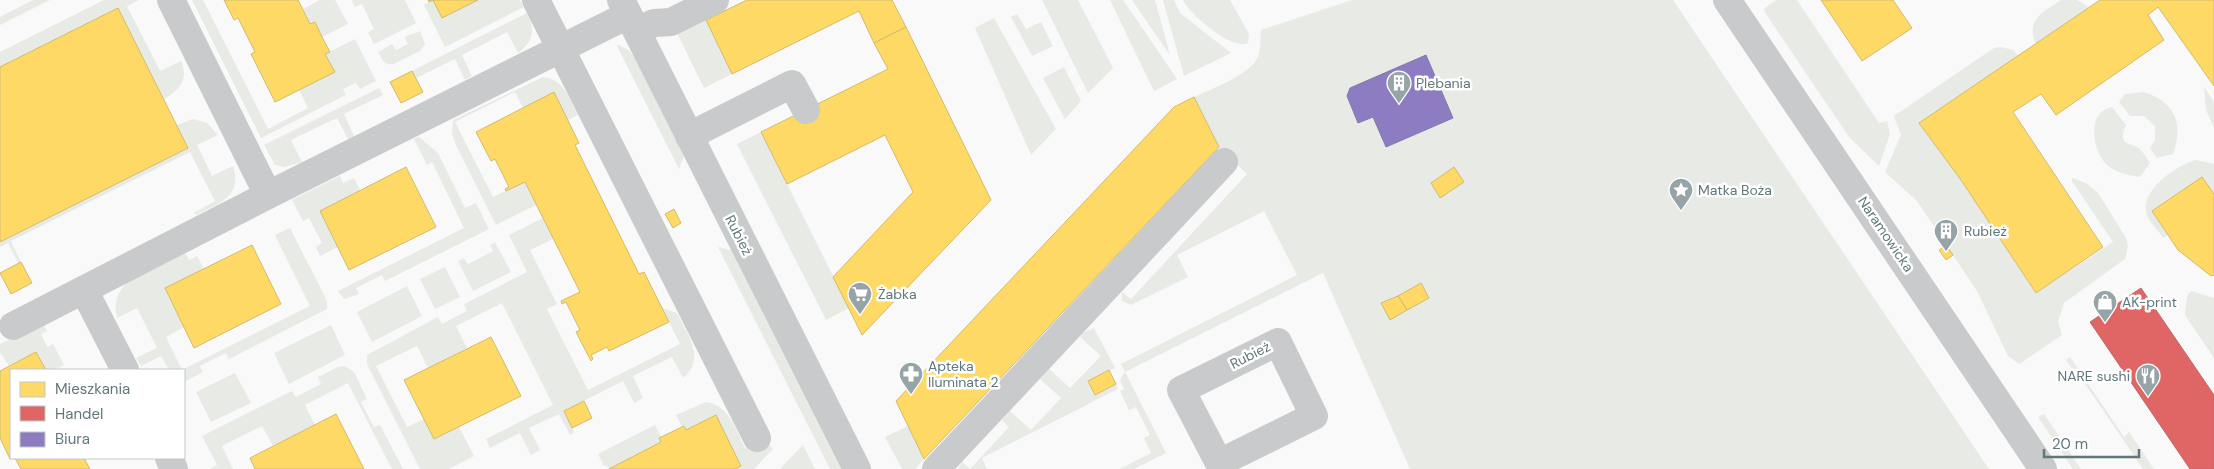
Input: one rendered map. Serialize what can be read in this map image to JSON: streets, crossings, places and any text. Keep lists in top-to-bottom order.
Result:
{
  "streets": {
    "street": ["Naramowicka", "Rubież"]
  },
  "places": {
    "building": ["Plebania", "Rubież"],
    "place": ["Matka Boża"],
    "supermarket": ["Żabka"],
    "shop": ["AK-print"],
    "pharmacy": ["Apteka Iluminata 2"],
    "restaurant": ["NARE sushi"]
  },
  "legend": ["Mieszkania", "Handel", "Biura"],
  "scale_bar": "20 m"
}
